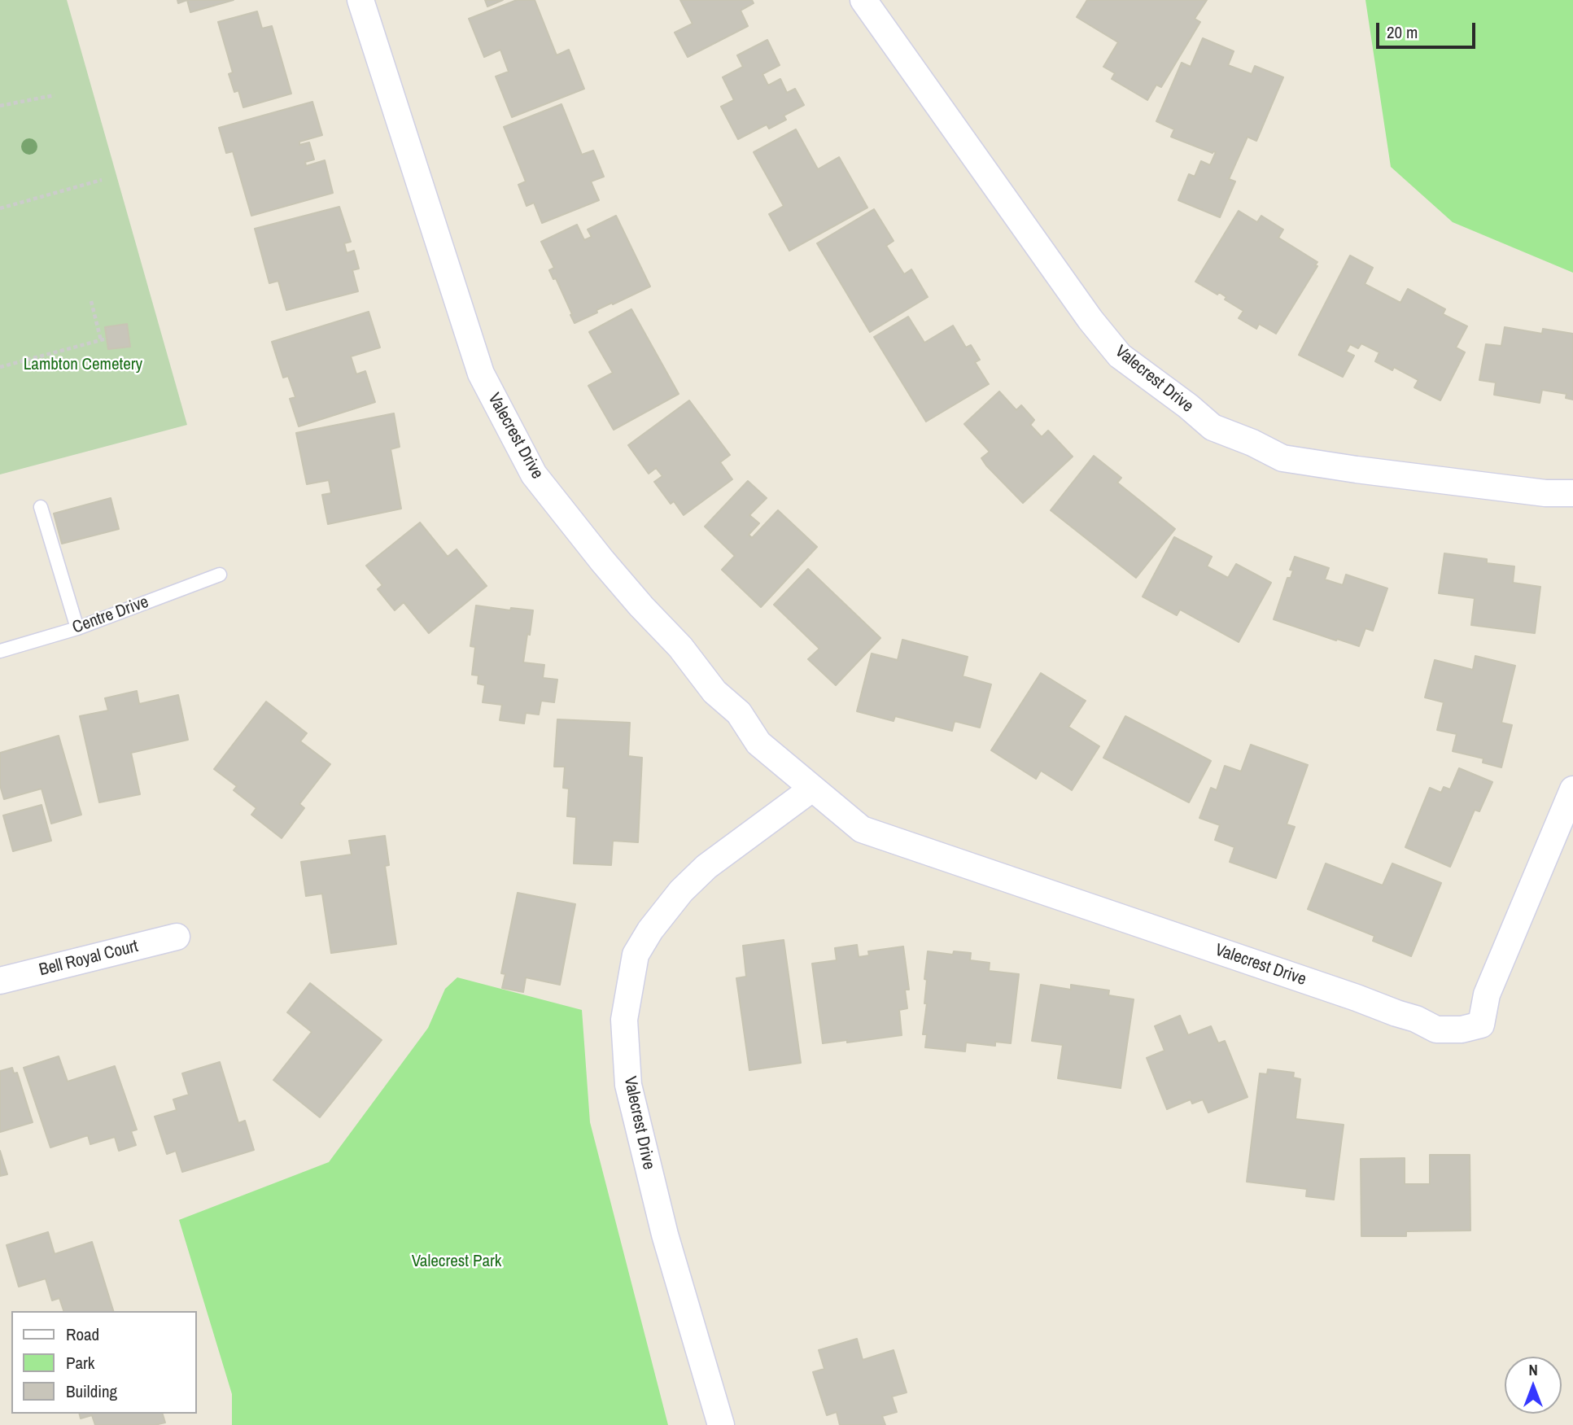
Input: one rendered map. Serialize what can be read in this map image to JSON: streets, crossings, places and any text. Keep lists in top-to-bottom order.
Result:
{
  "streets": {
    "street": ["Valecrest Drive", "Bell Royal Court"],
    "lane": ["Centre Drive"]
  },
  "parks": ["Lambton Cemetery", "Valecrest Park"],
  "legend": ["Road", "Park", "Building"],
  "scale_bar": "20 m",
  "north": "top"
}
